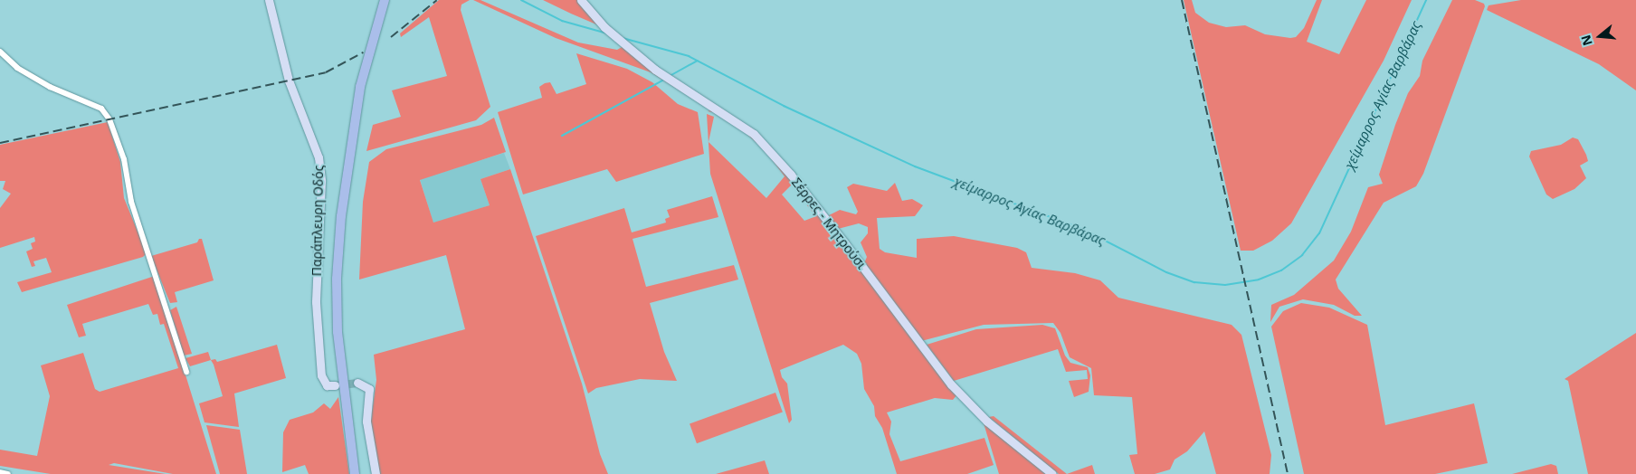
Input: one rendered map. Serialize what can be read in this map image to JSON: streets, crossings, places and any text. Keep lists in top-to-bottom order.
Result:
{
  "streets": {
    "street": ["Παράπλευρη Οδός", "Σέρρες - Μητρούσι"]
  },
  "water": ["χείμαρρος Αγίας Βαρβάρας"],
  "north": "left"
}
